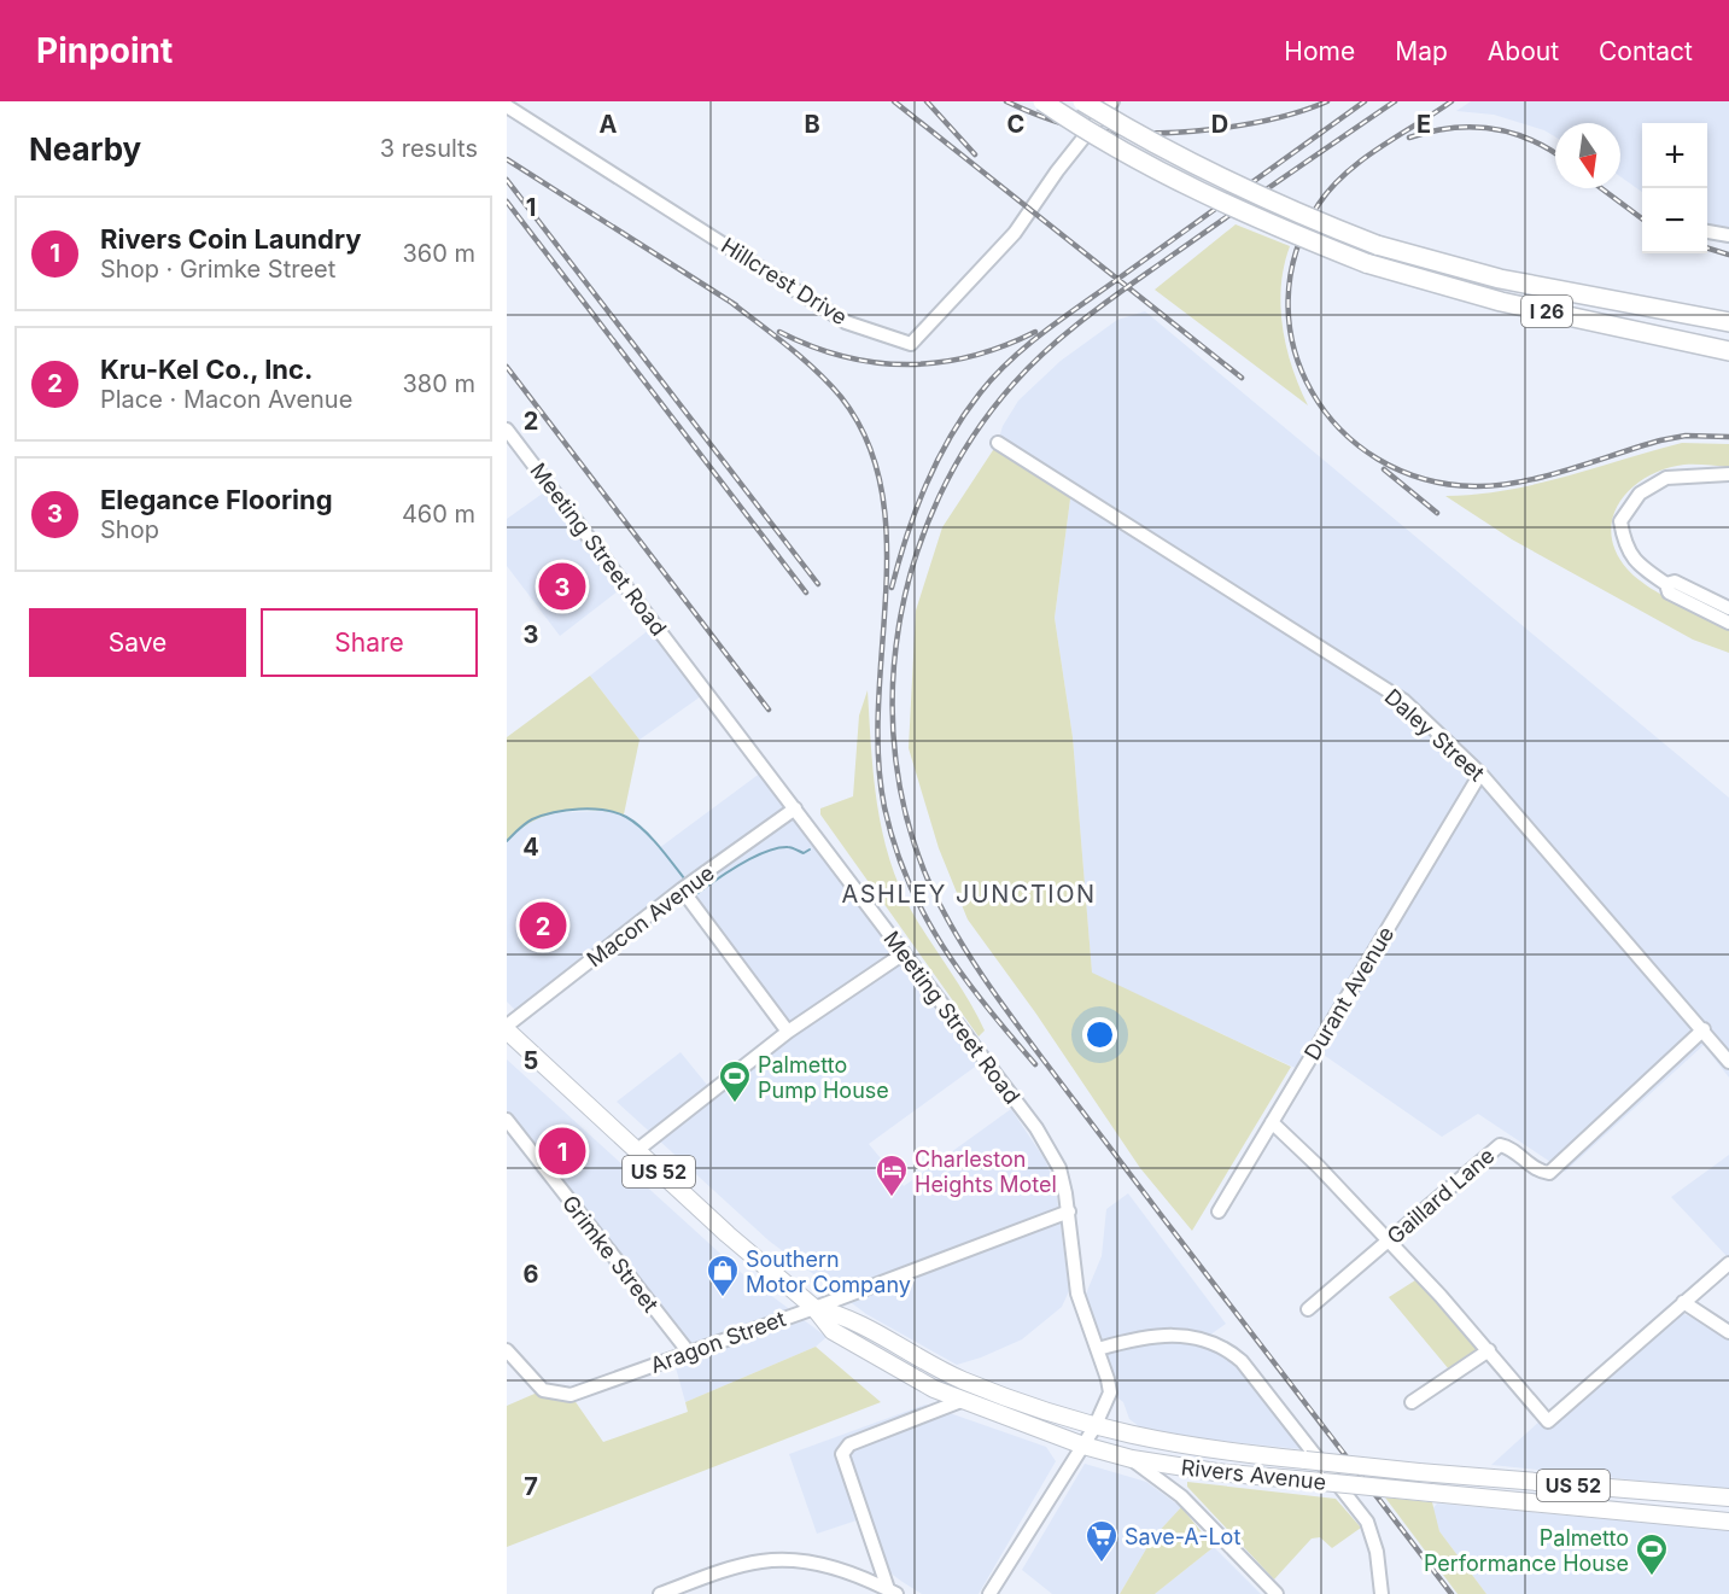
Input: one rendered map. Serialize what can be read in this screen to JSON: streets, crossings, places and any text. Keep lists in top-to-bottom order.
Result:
{
  "streets": {
    "highway": ["I 26"],
    "main road": ["US 52", "Rivers Avenue"],
    "street": [
      "Hillcrest Drive",
      "Meeting Street Road",
      "Daley Street",
      "Macon Avenue",
      "Durant Avenue",
      "Gaillard Lane",
      "Grimke Street",
      "Aragon Street"
    ]
  },
  "crossings": [
    ["Meeting Street Road", "Macon Avenue"],
    ["Meeting Street Road", "Aragon Street"],
    ["Meeting Street Road", "Rivers Avenue"],
    ["Daley Street", "Durant Avenue"],
    ["Daley Street", "Gaillard Lane"],
    ["Macon Avenue", "Rivers Avenue"],
    ["Grimke Street", "Aragon Street"],
    ["Aragon Street", "Rivers Avenue"]
  ],
  "districts": ["ASHLEY JUNCTION"],
  "places": {
    "sports": ["Palmetto Pump House", "Palmetto Performance House"],
    "hotel": ["Charleston Heights Motel"],
    "shop": ["Southern Motor Company"],
    "supermarket": ["Save-A-Lot"]
  },
  "north": "bottom",
  "page": {
    "header": "Pinpoint",
    "nav": [
      "Home",
      "Map",
      "About",
      "Contact"
    ],
    "heading": ["Nearby", "3 results"],
    "map_buttons": ["+", "−"],
    "list": [
      {
        "mark": "1",
        "name": "Rivers Coin Laundry",
        "note": "Shop · Grimke Street",
        "value": "360 m"
      },
      {
        "mark": "2",
        "name": "Kru-Kel Co., Inc.",
        "note": "Place · Macon Avenue",
        "value": "380 m"
      },
      {
        "mark": "3",
        "name": "Elegance Flooring",
        "note": "Shop",
        "value": "460 m"
      }
    ],
    "pins": ["3", "2", "1"],
    "buttons": ["Save", "Share"]
  },
  "grid": {
    "columns": [
      "A",
      "B",
      "C",
      "D",
      "E"
    ],
    "rows": [
      "1",
      "2",
      "3",
      "4",
      "5",
      "6",
      "7"
    ]
  }
}
